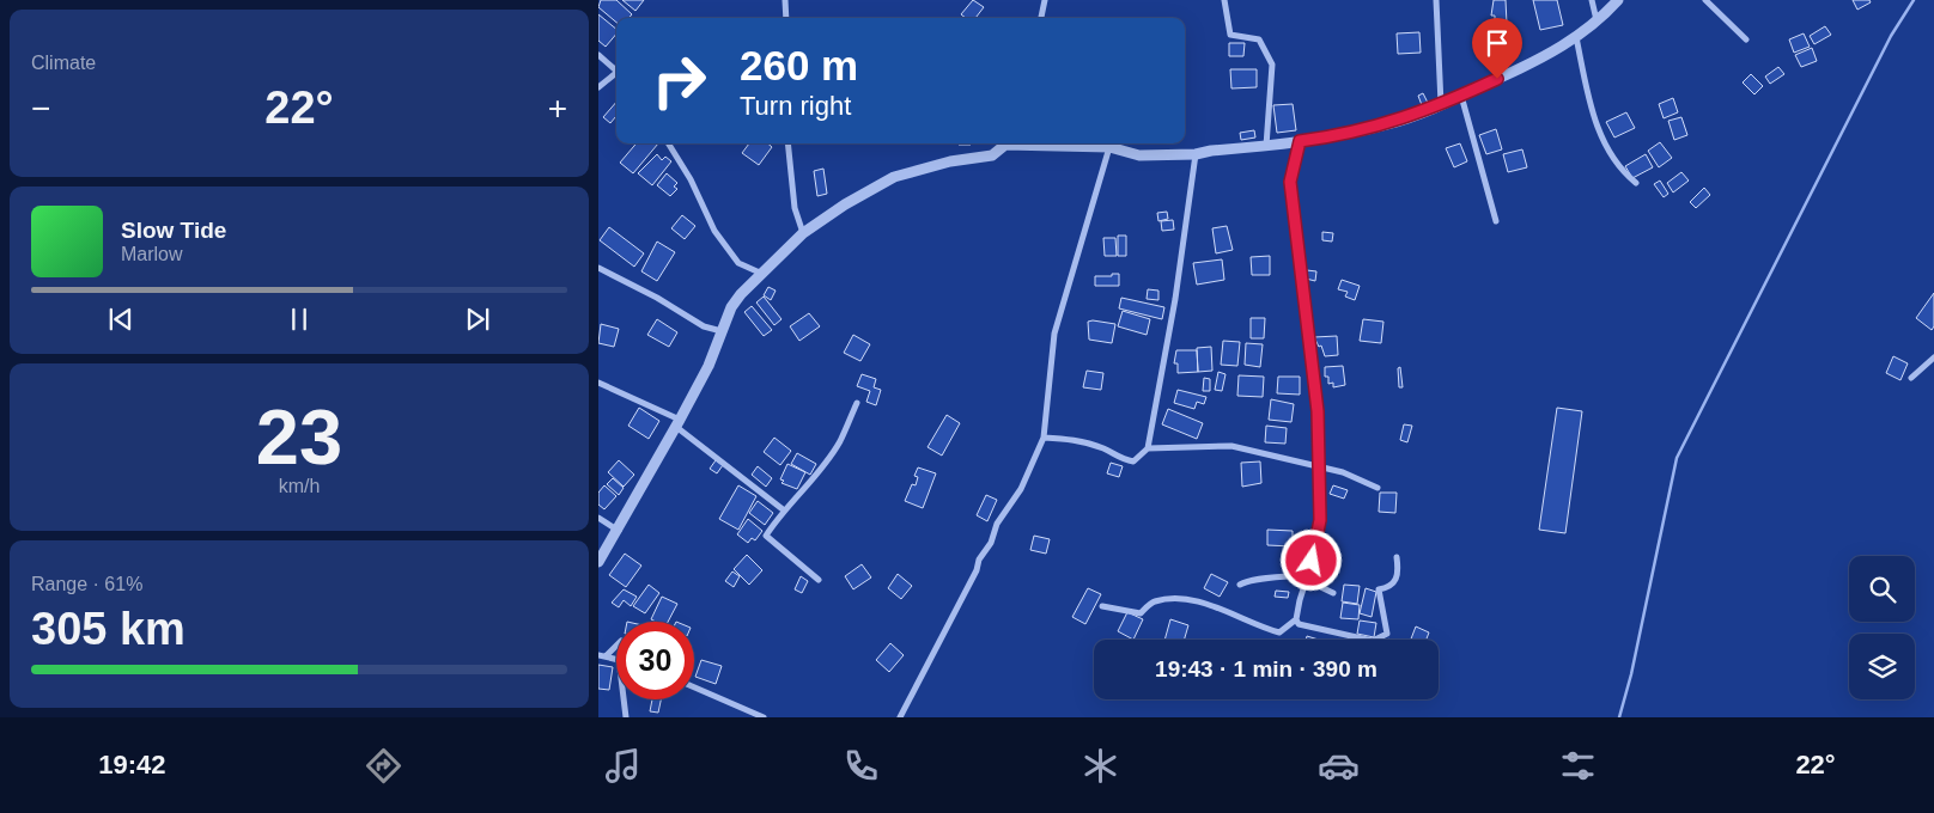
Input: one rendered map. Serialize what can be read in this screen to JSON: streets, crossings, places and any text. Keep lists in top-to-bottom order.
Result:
{
  "page": {
    "tile": [
      "Climate",
      ["23", "km/h"],
      ["Range · 61%", "305 km"]
    ],
    "turn": ["260 m", "Turn right"],
    "heat": ["−", "22°", "+"],
    "song": ["Slow Tide", "Marlow"],
    "limit": "30",
    "trip": "19:43 · 1 min · 390 m",
    "tabs": ["19:42", "22°"]
  }
}
